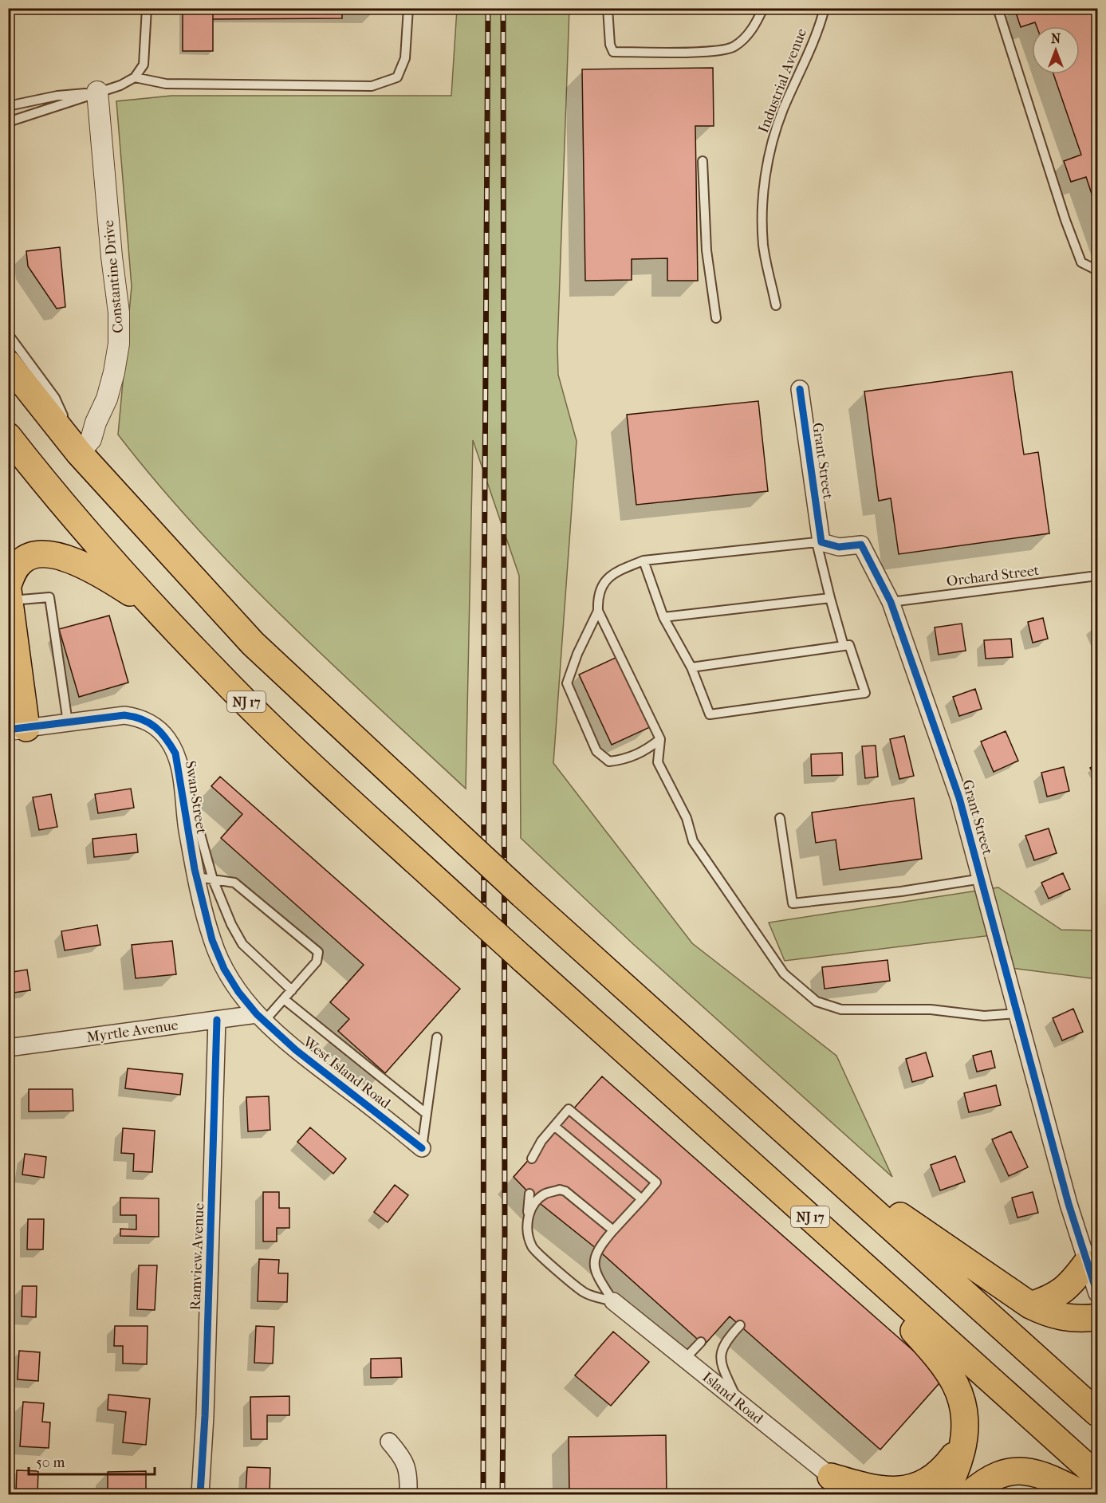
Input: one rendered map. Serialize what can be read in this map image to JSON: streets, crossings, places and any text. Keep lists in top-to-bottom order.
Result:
{
  "streets": {
    "highway": ["NJ 17"],
    "street": [
      "Constantine Drive",
      "Grant Street",
      "Swan Street",
      "Myrtle Avenue",
      "West Island Road",
      "Ramview Avenue",
      "Island Road"
    ],
    "lane": ["Industrial Avenue", "Orchard Street"]
  },
  "crossings": [
    ["Grant Street", "Orchard Street"],
    ["Swan Street", "Myrtle Avenue"],
    ["Swan Street", "West Island Road"],
    ["Myrtle Avenue", "West Island Road"],
    ["Myrtle Avenue", "Ramview Avenue"]
  ],
  "scale_bar": "50 m",
  "north": "top"
}
